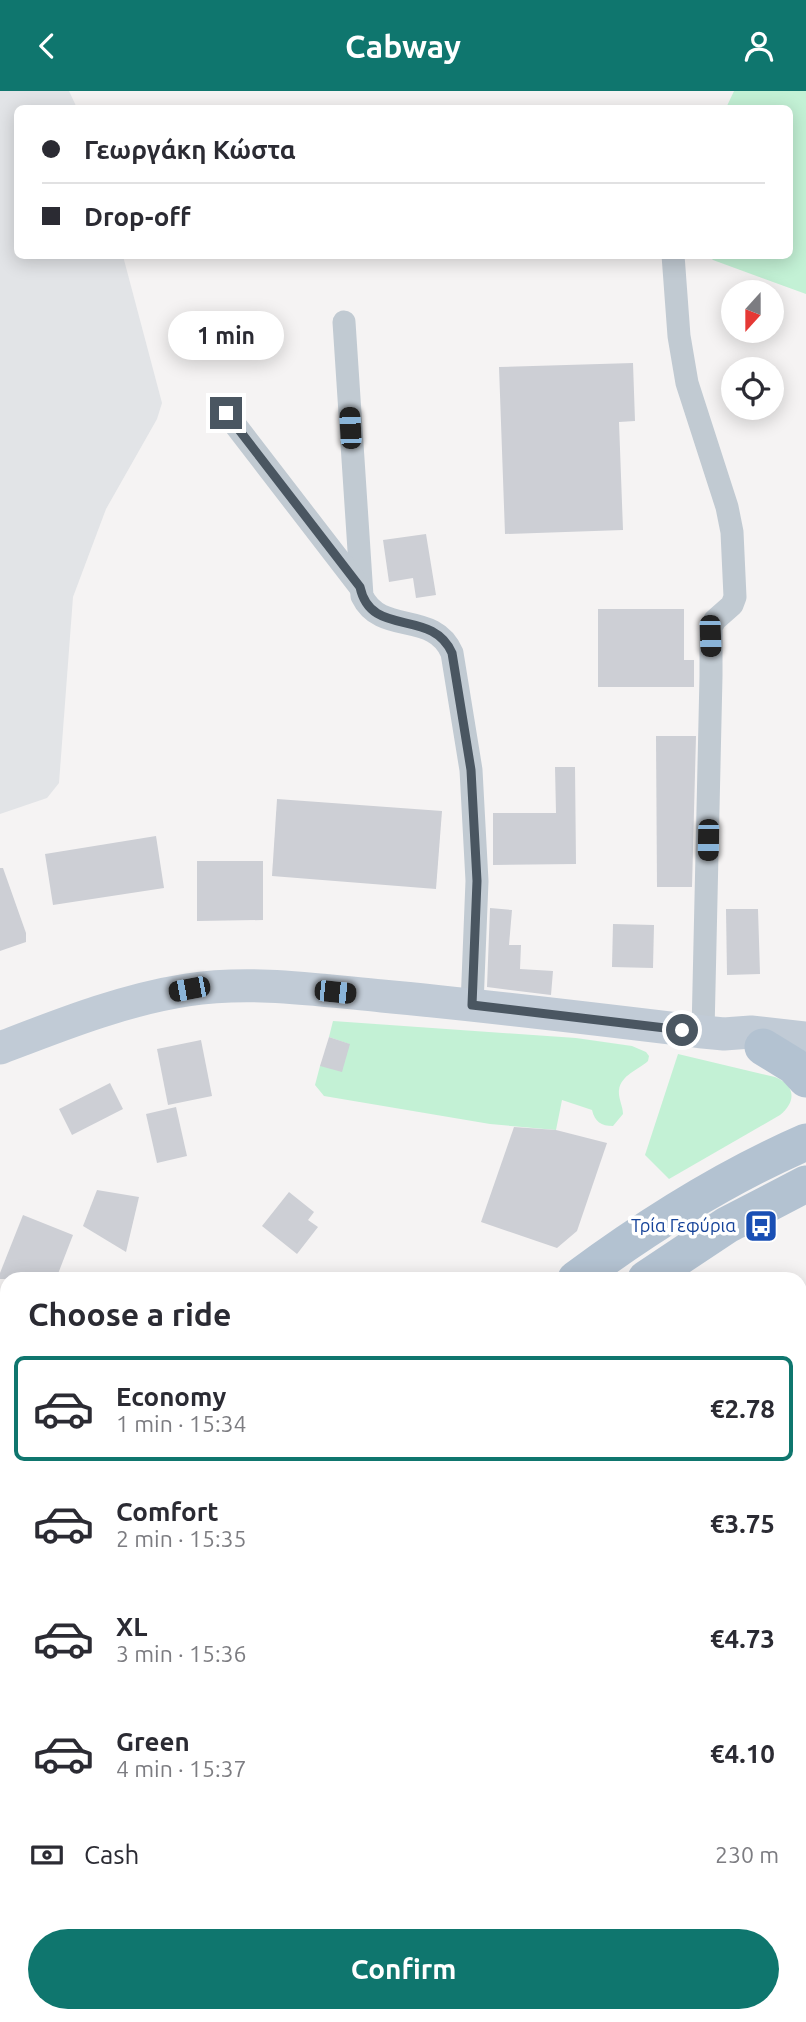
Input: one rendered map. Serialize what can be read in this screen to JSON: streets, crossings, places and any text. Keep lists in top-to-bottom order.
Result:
{
  "places": {
    "bus stop": ["Τρία Γεφύρια"]
  },
  "north": "bottom",
  "page": {
    "header": "Cabway",
    "banner": ["Γεωργάκη Κώστα", "Drop-off"],
    "bubble": "1 min",
    "heading": "Choose a ride",
    "list": [
      {
        "name": "Economy",
        "note": "1 min · 15:34",
        "value": "€2.78"
      },
      {
        "name": "Comfort",
        "note": "2 min · 15:35",
        "value": "€3.75"
      },
      {
        "name": "XL",
        "note": "3 min · 15:36",
        "value": "€4.73"
      },
      {
        "name": "Green",
        "note": "4 min · 15:37",
        "value": "€4.10"
      }
    ],
    "pay": ["Cash", "230 m"],
    "buttons": "Confirm"
  }
}
